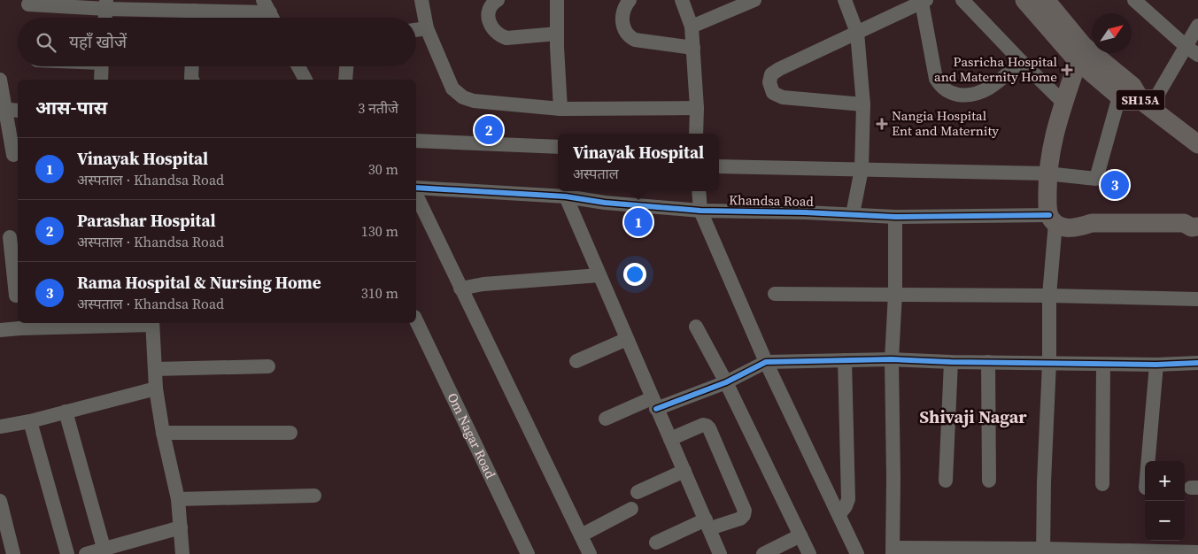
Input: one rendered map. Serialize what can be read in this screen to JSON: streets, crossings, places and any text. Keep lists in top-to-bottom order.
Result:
{
  "streets": {
    "main road": ["SH15A"],
    "street": ["Khandsa Road", "Om Nagar Road"]
  },
  "districts": ["Shivaji Nagar"],
  "places": {
    "health": ["Pasricha Hospital and Maternity Home", "Nangia Hospital Ent and Maternity"]
  },
  "north": "top right",
  "page": {
    "search": "यहाँ खोजें",
    "heading": ["आस-पास", "3 नतीजे"],
    "pins": ["2", "3", "1"],
    "popup": ["Vinayak Hospital", "अस्पताल"],
    "list": [
      {
        "mark": "1",
        "name": "Vinayak Hospital",
        "note": "अस्पताल · Khandsa Road",
        "value": "30 m"
      },
      {
        "mark": "2",
        "name": "Parashar Hospital",
        "note": "अस्पताल · Khandsa Road",
        "value": "130 m"
      },
      {
        "mark": "3",
        "name": "Rama Hospital & Nursing Home",
        "note": "अस्पताल · Khandsa Road",
        "value": "310 m"
      }
    ],
    "map_buttons": ["+", "−"]
  }
}
